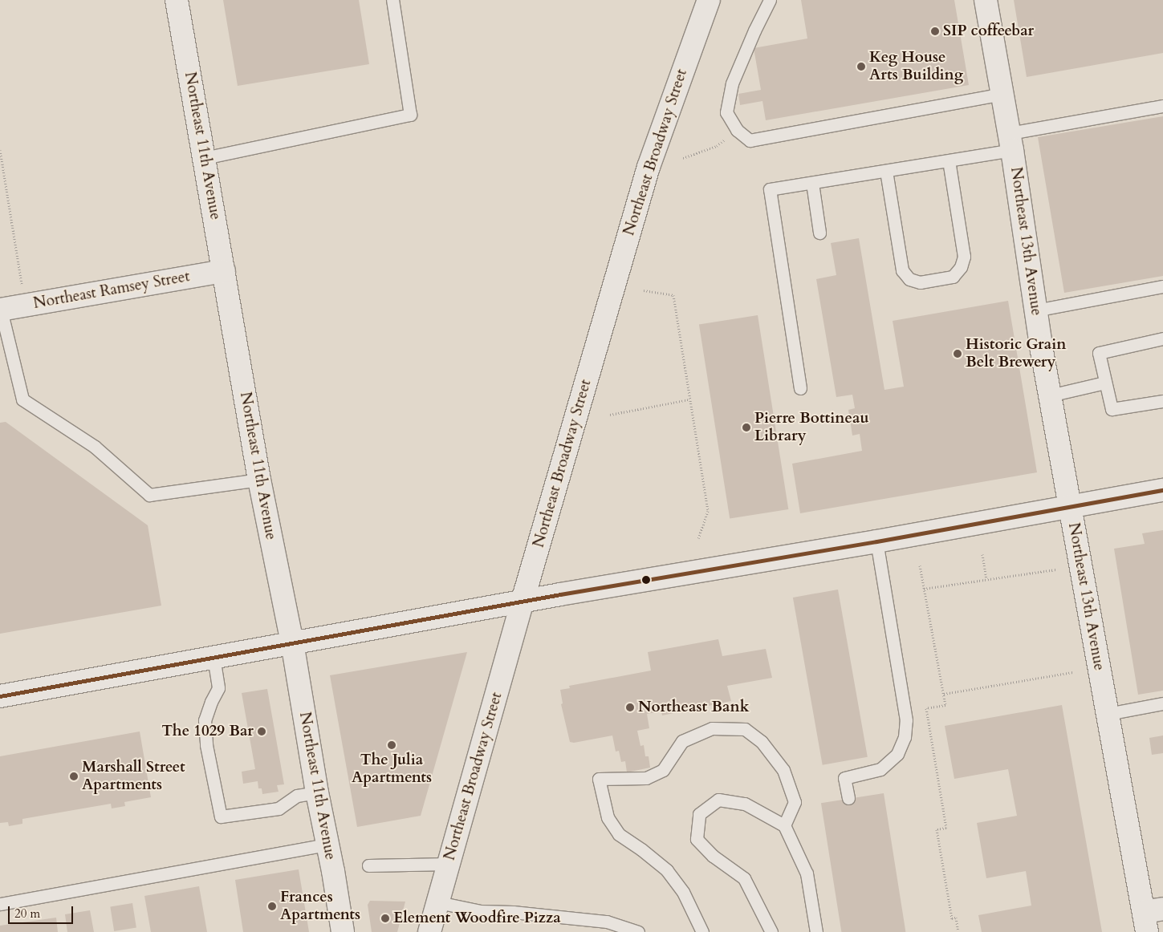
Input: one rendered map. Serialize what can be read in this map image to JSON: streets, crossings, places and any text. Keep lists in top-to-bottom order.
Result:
{
  "streets": {
    "street": [
      "Northeast 11th Avenue",
      "Northeast Broadway Street",
      "Northeast 13th Avenue",
      "Northeast Ramsey Street"
    ]
  },
  "crossings": [
    ["Northeast 11th Avenue", "Northeast Ramsey Street"]
  ],
  "places": [
    "SIP coffeebar",
    "Keg House Arts Building",
    "Historic Grain Belt Brewery",
    "Pierre Bottineau Library",
    "Northeast Bank",
    "The 1029 Bar",
    "The Julia Apartments",
    "Marshall Street Apartments",
    "Frances Apartments",
    "Element Woodfire Pizza"
  ],
  "scale_bar": "20 m"
}
